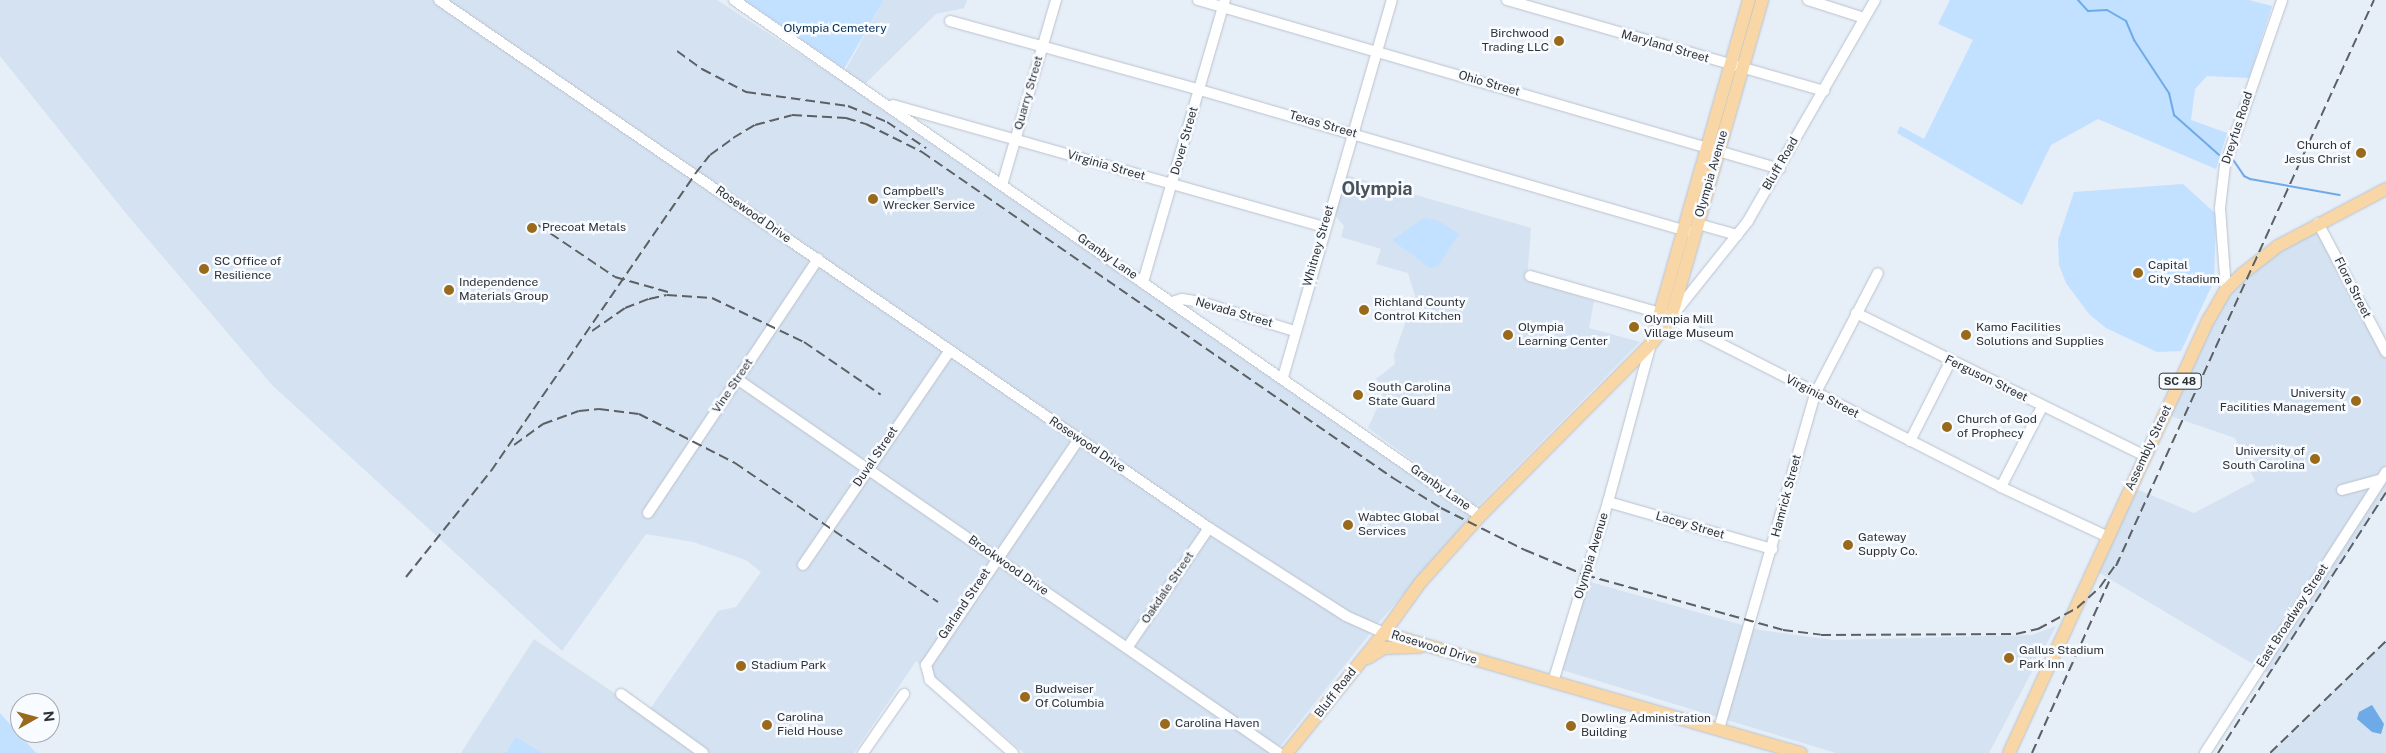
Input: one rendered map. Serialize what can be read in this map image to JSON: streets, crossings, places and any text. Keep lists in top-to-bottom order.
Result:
{
  "streets": {
    "main road": [
      "Bluff Road",
      "Olympia Avenue",
      "Rosewood Drive",
      "SC 48",
      "Assembly Street"
    ],
    "street": [
      "Maryland Street",
      "Ohio Street",
      "Quarry Street",
      "Texas Street",
      "Dreyfus Road",
      "Dover Street",
      "Virginia Street",
      "Whitney Street",
      "Granby Lane",
      "Flora Street",
      "Nevada Street",
      "Ferguson Street",
      "Vine Street",
      "Duval Street",
      "Hamrick Street",
      "Lacey Street",
      "Brookwood Drive",
      "Oakdale Street",
      "Garland Street",
      "East Broadway Street"
    ]
  },
  "crossings": [
    ["Maryland Street", "Bluff Road"],
    ["Maryland Street", "Olympia Avenue"],
    ["Ohio Street", "Dover Street"],
    ["Ohio Street", "Bluff Road"],
    ["Ohio Street", "Olympia Avenue"],
    ["Ohio Street", "Whitney Street"],
    ["Quarry Street", "Texas Street"],
    ["Quarry Street", "Virginia Street"],
    ["Quarry Street", "Granby Lane"],
    ["Texas Street", "Dover Street"],
    ["Texas Street", "Bluff Road"],
    ["Texas Street", "Olympia Avenue"],
    ["Texas Street", "Whitney Street"],
    ["Dreyfus Road", "Assembly Street"],
    ["Dover Street", "Virginia Street"],
    ["Dover Street", "Granby Lane"],
    ["Bluff Road", "Virginia Street"],
    ["Bluff Road", "Olympia Avenue"],
    ["Bluff Road", "Rosewood Drive"],
    ["Bluff Road", "Granby Lane"],
    ["Virginia Street", "Olympia Avenue"],
    ["Virginia Street", "Whitney Street"],
    ["Virginia Street", "Granby Lane"],
    ["Virginia Street", "Assembly Street"],
    ["Virginia Street", "Hamrick Street"],
    ["Olympia Avenue", "Rosewood Drive"],
    ["Olympia Avenue", "Lacey Street"],
    ["Rosewood Drive", "Vine Street"],
    ["Rosewood Drive", "Duval Street"],
    ["Rosewood Drive", "Hamrick Street"],
    ["Rosewood Drive", "Oakdale Street"],
    ["Rosewood Drive", "Garland Street"],
    ["Whitney Street", "Granby Lane"],
    ["Whitney Street", "Nevada Street"],
    ["Granby Lane", "Nevada Street"],
    ["Flora Street", "Assembly Street"],
    ["Ferguson Street", "Assembly Street"],
    ["Ferguson Street", "Hamrick Street"],
    ["Vine Street", "Brookwood Drive"],
    ["Duval Street", "Brookwood Drive"],
    ["Hamrick Street", "Lacey Street"],
    ["Brookwood Drive", "Oakdale Street"],
    ["Brookwood Drive", "Garland Street"]
  ],
  "districts": ["Olympia"],
  "parks": ["Olympia Cemetery"],
  "places": [
    "Birchwood Trading LLC",
    "Church of Jesus Christ",
    "Campbell's Wrecker Service",
    "Precoat Metals",
    "SC Office of Resilience",
    "Capital City Stadium",
    "Independence Materials Group",
    "Richland County Control Kitchen",
    "Olympia Mill Village Museum",
    "Olympia Learning Center",
    "Kamo Facilities Solutions and Supplies",
    "South Carolina State Guard",
    "University Facilities Management",
    "Church of God of Prophecy",
    "University of South Carolina",
    "Wabtec Global Services",
    "Gateway Supply Co.",
    "Gallus Stadium Park Inn",
    "Stadium Park",
    "Budweiser Of Columbia",
    "Carolina Haven",
    "Carolina Field House",
    "Dowling Administration Building"
  ],
  "north": "right"
}
